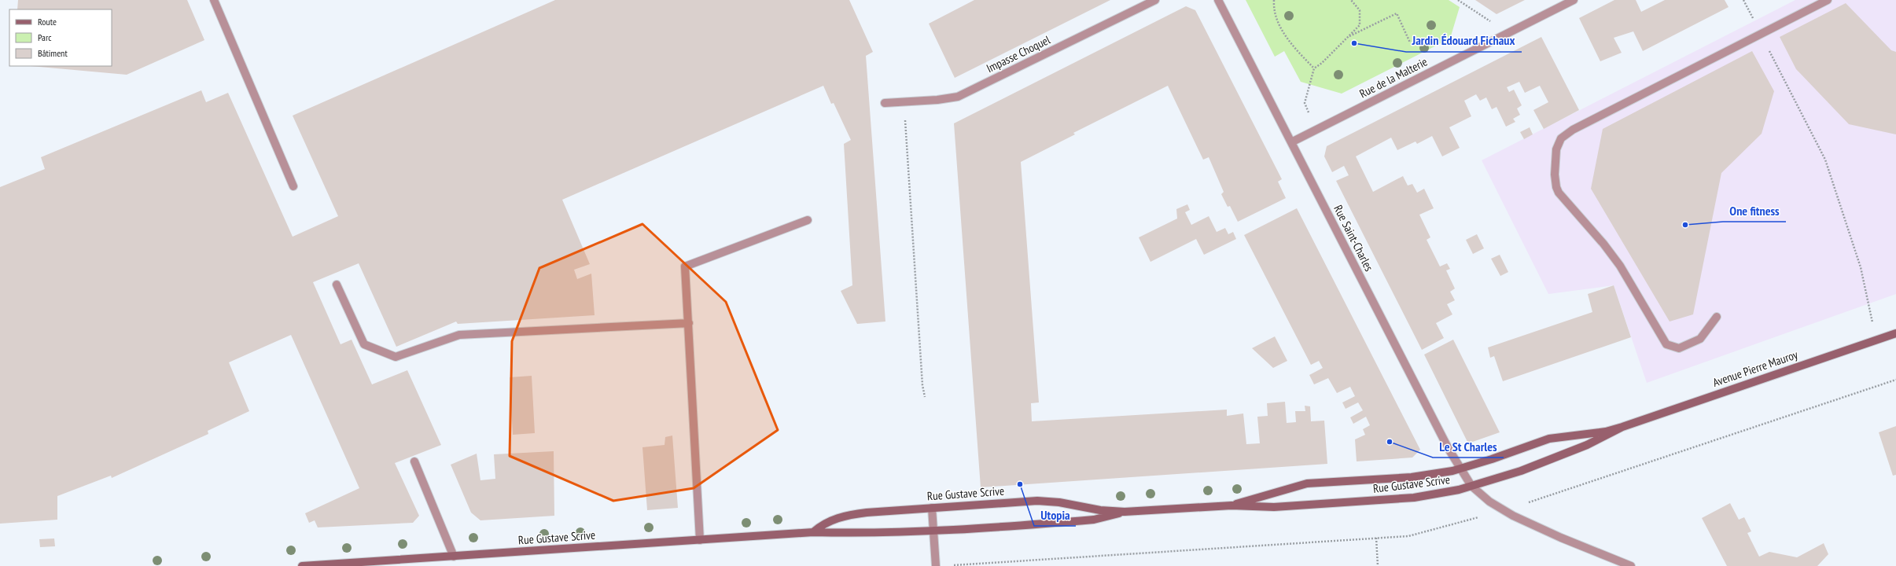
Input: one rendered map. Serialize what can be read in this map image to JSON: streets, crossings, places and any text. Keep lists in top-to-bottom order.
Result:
{
  "streets": {
    "street": [
      "Impasse Choquel",
      "Rue de la Malterie",
      "Rue Saint-Charles",
      "Avenue Pierre Mauroy",
      "Rue Gustave Scrive"
    ]
  },
  "crossings": [
    ["Rue de la Malterie", "Rue Saint-Charles"],
    ["Rue Saint-Charles", "Avenue Pierre Mauroy"],
    ["Rue Saint-Charles", "Rue Gustave Scrive"],
    ["Avenue Pierre Mauroy", "Rue Gustave Scrive"]
  ],
  "places": [
    "Jardin Édouard Fichaux",
    "One fitness",
    "Le St Charles",
    "Utopia"
  ],
  "legend": ["Route", "Parc", "Bâtiment"]
}
